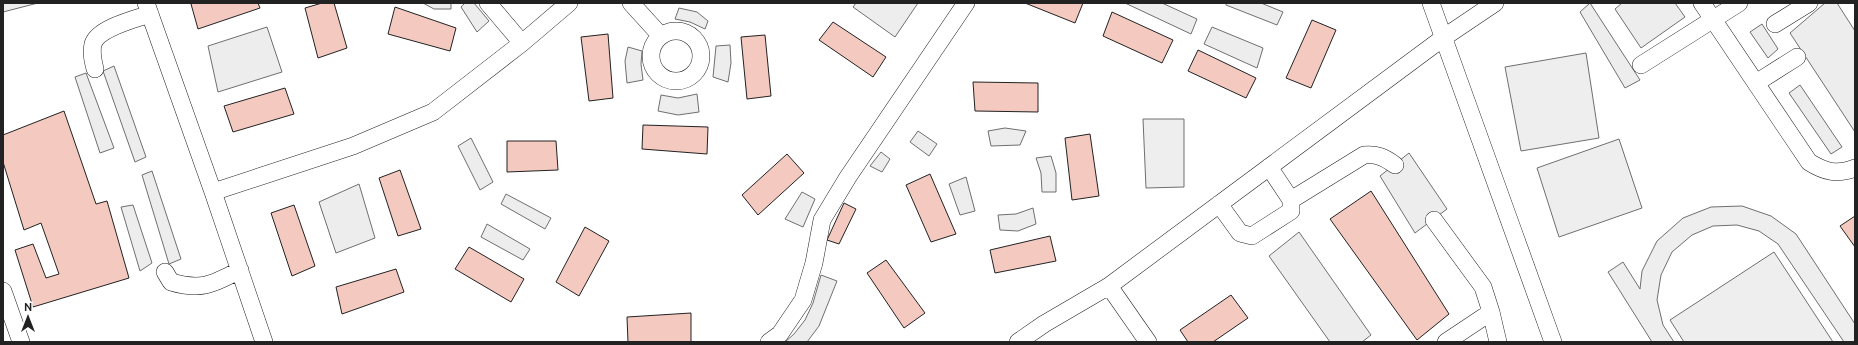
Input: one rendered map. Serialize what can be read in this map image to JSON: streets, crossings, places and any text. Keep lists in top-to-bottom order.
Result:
{
  "north": "top"
}
